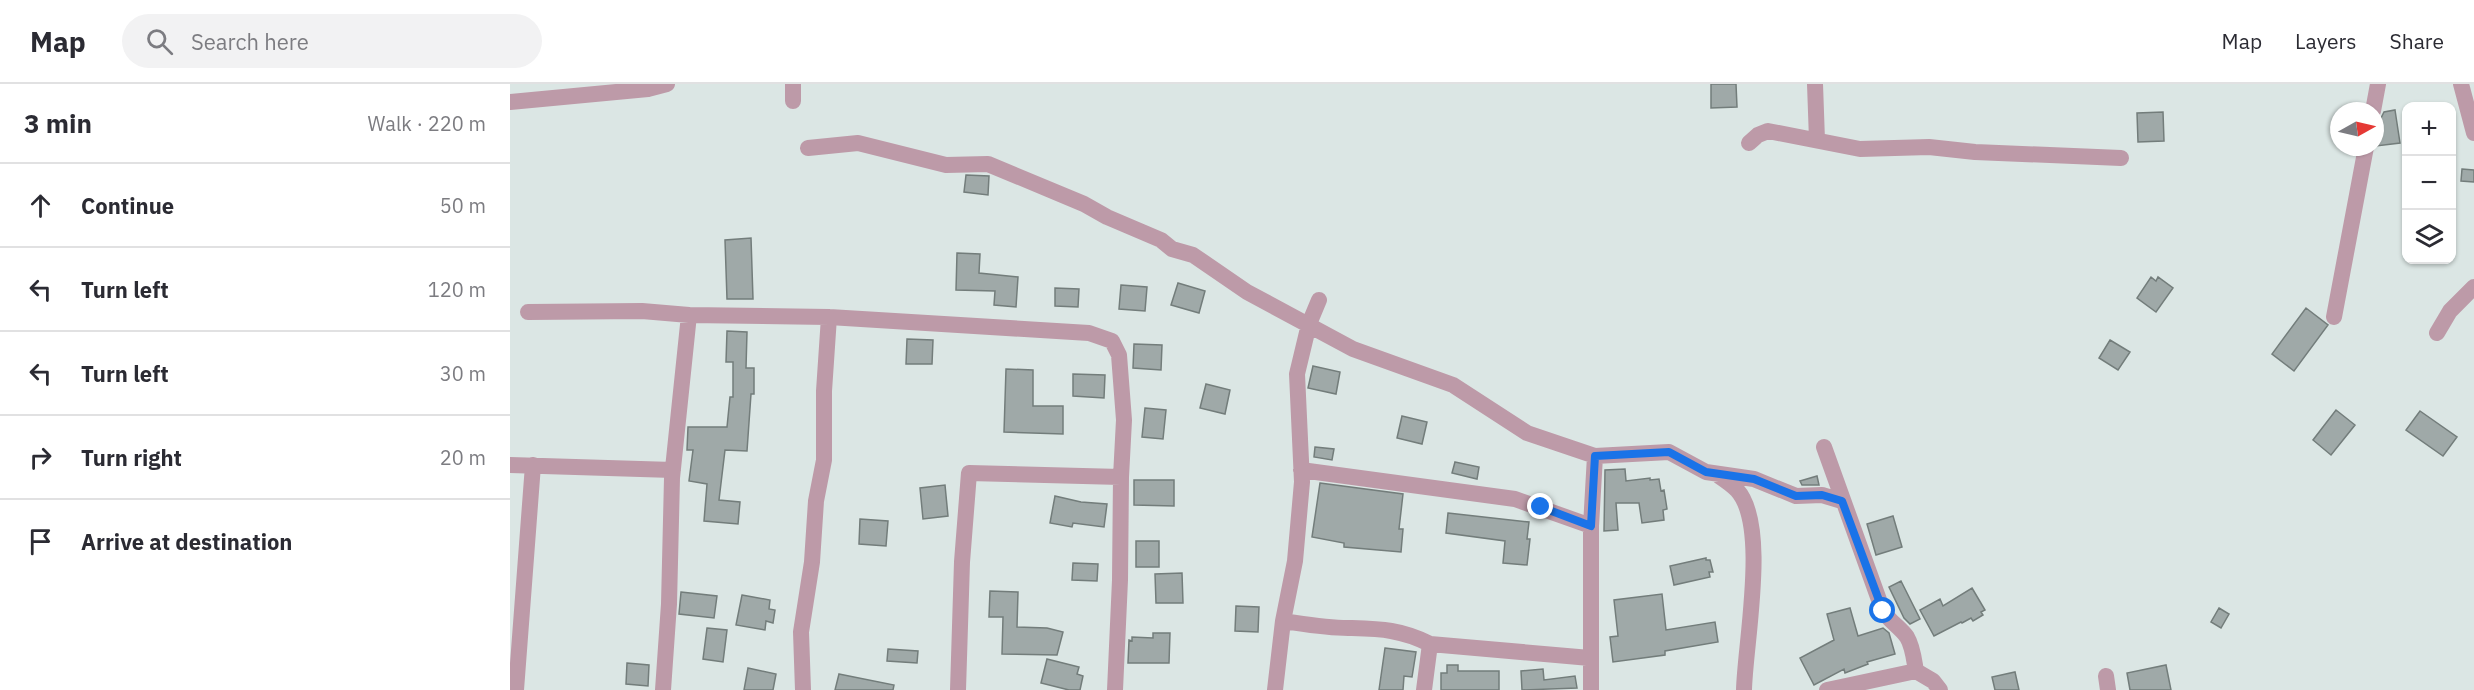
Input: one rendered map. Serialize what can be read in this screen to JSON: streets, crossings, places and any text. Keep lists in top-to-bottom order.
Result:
{
  "north": "right",
  "page": {
    "header": "Map",
    "search": "Search here",
    "nav": ["Map", "Layers", "Share"],
    "heading": ["3 min", "Walk · 220 m"],
    "map_buttons": ["+", "−"],
    "list": [
      ["Continue", "50 m"],
      ["Turn left", "120 m"],
      ["Turn left", "30 m"],
      ["Turn right", "20 m"],
      "Arrive at destination"
    ]
  }
}
